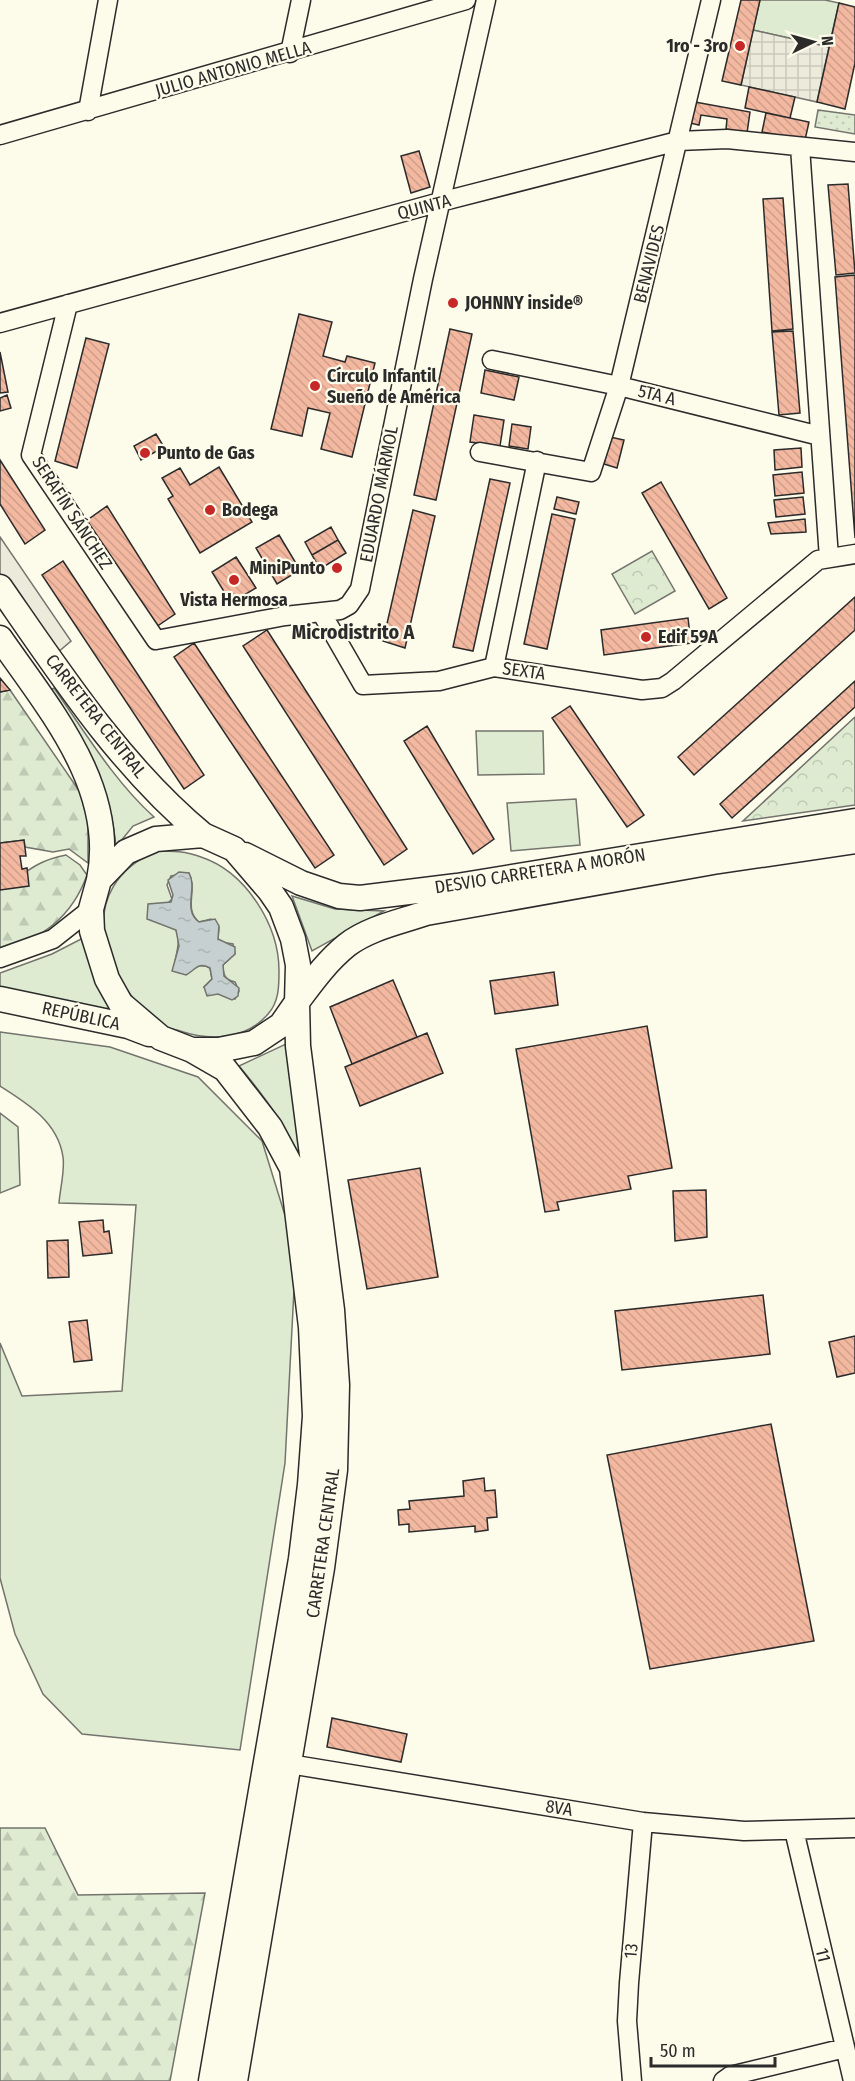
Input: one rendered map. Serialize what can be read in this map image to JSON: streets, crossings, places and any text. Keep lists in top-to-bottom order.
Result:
{
  "streets": {
    "main road": ["CARRETERA CENTRAL", "DESVIO CARRETERA A MORÓN", "REPÚBLICA"],
    "street": [
      "JULIO ANTONIO MELLA",
      "QUINTA",
      "BENAVIDES",
      "5TA A",
      "EDUARDO MÁRMOL",
      "SERAFÍN SÁNCHEZ",
      "SEXTA",
      "8VA",
      "13",
      "11"
    ]
  },
  "crossings": [
    ["QUINTA", "BENAVIDES"],
    ["QUINTA", "EDUARDO MÁRMOL"],
    ["QUINTA", "SERAFÍN SÁNCHEZ"],
    ["BENAVIDES", "5TA A"],
    ["EDUARDO MÁRMOL", "SERAFÍN SÁNCHEZ"],
    ["EDUARDO MÁRMOL", "SEXTA"],
    ["SERAFÍN SÁNCHEZ", "SEXTA"],
    ["CARRETERA CENTRAL", "DESVIO CARRETERA A MORÓN"],
    ["CARRETERA CENTRAL", "REPÚBLICA"],
    ["CARRETERA CENTRAL", "8VA"],
    ["DESVIO CARRETERA A MORÓN", "REPÚBLICA"],
    ["8VA", "13"],
    ["8VA", "11"]
  ],
  "districts": ["Microdistrito A"],
  "places": [
    "1ro - 3ro",
    "JOHNNY inside®",
    "Círculo Infantil Sueño de América",
    "Punto de Gas",
    "Bodega",
    "MiniPunto",
    "Vista Hermosa",
    "Edif 59A"
  ],
  "scale_bar": "50 m",
  "north": "right"
}
